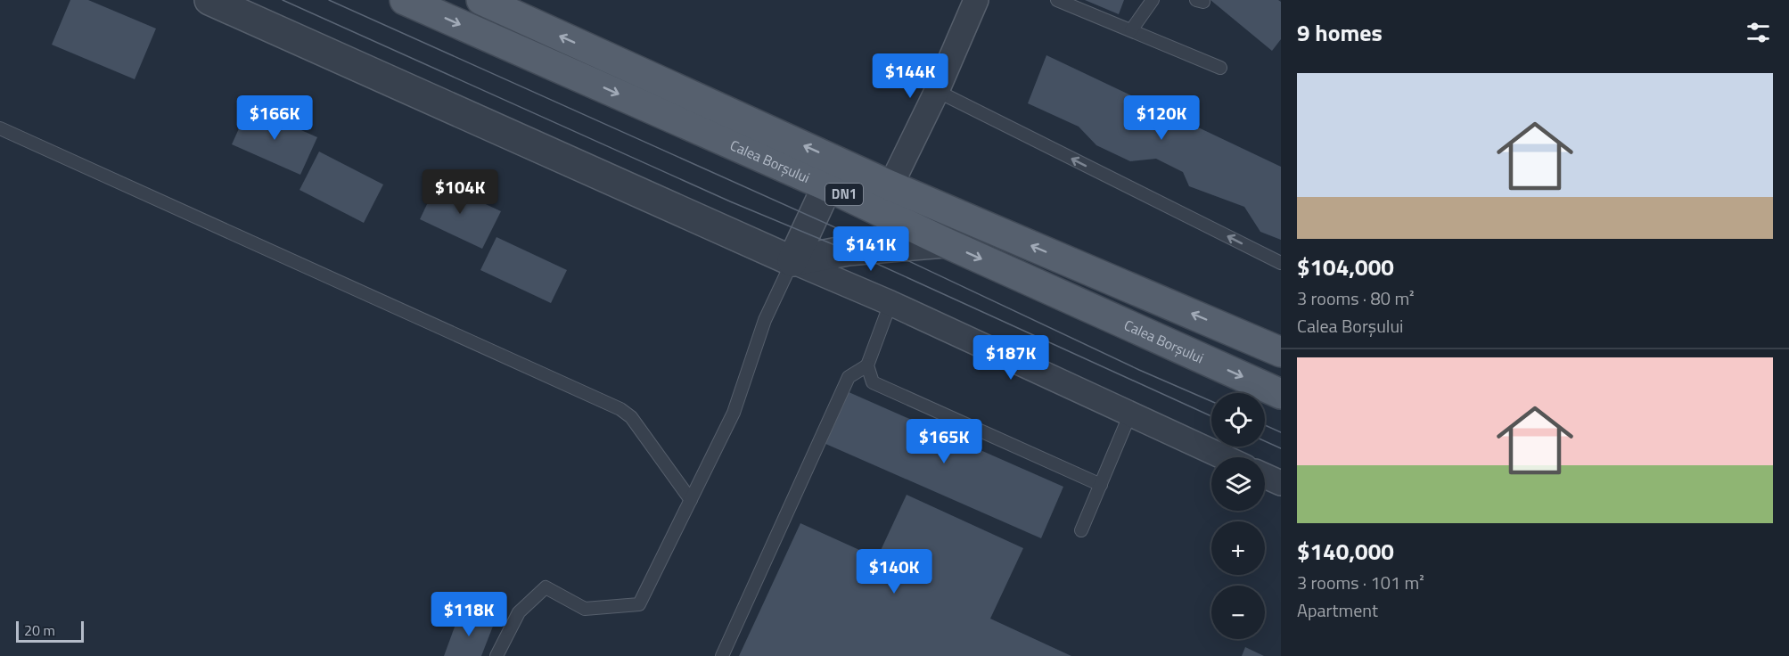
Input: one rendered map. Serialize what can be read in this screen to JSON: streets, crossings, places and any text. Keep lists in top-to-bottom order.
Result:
{
  "streets": {
    "main road": ["Calea Borșului", "DN1"]
  },
  "scale_bar": "20 m",
  "page": {
    "heading": "9 homes",
    "price": [
      "$144K",
      "$166K",
      "$120K",
      "$104K",
      "$141K",
      "$187K",
      "$165K",
      "$140K",
      "$118K"
    ],
    "list": [
      {
        "name": "$104,000",
        "note": "3 rooms · 80 m² · Calea Borșului"
      },
      {
        "name": "$140,000",
        "note": "3 rooms · 101 m² · Apartment"
      }
    ],
    "map_buttons": ["+", "−"],
    "scale": "20 m"
  }
}
